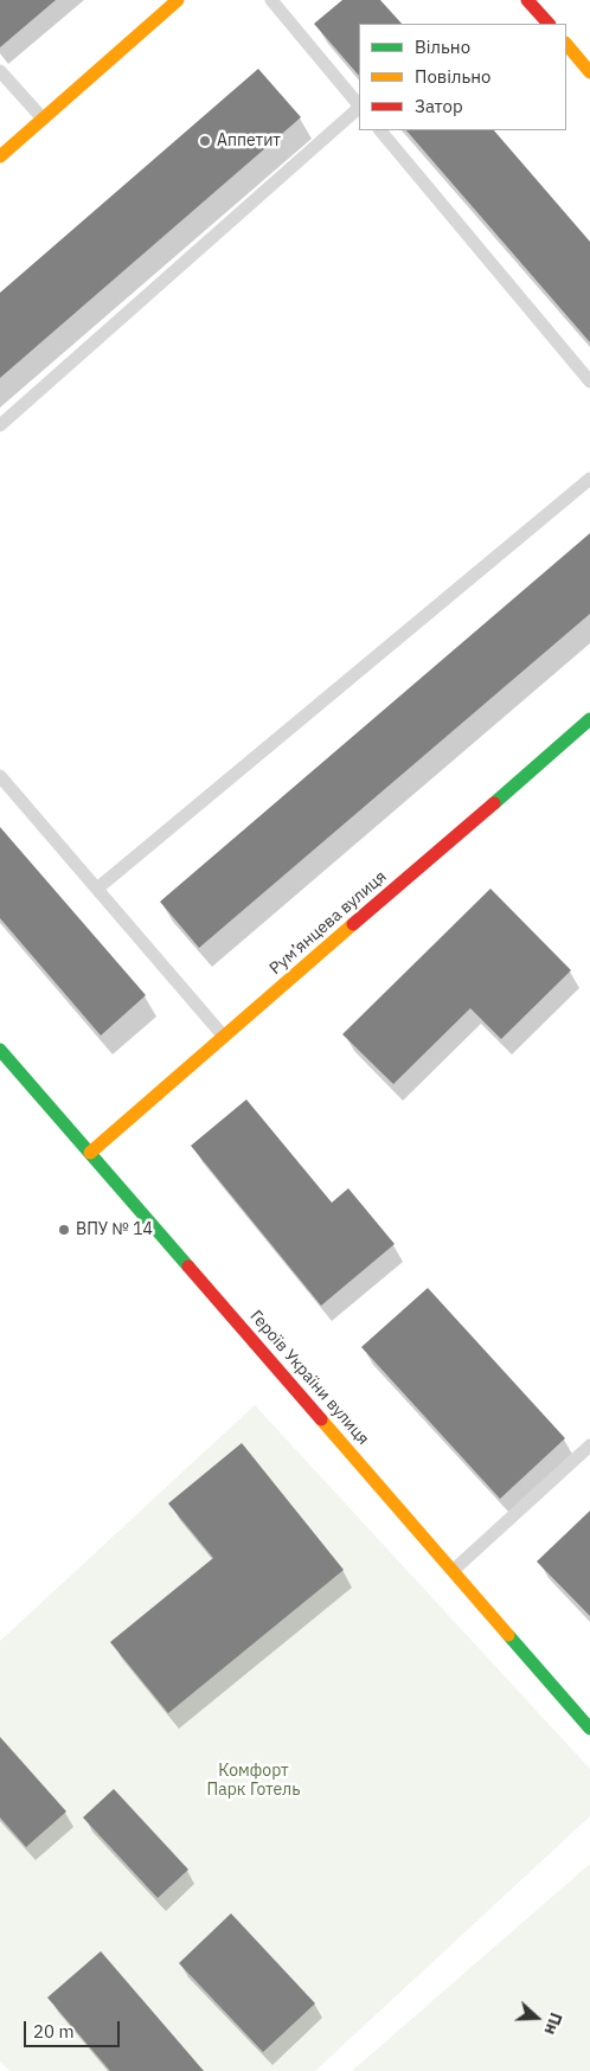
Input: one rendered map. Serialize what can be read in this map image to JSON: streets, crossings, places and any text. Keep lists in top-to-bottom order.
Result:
{
  "streets": {
    "street": ["Рум’янцева вулиця", "Героїв України вулиця"]
  },
  "crossings": [
    ["Рум’янцева вулиця", "Героїв України вулиця"]
  ],
  "parks": ["Комфорт Парк Готель"],
  "places": ["Аппетит", "ВПУ № 14"],
  "legend": ["Вільно", "Повільно", "Затор"],
  "scale_bar": "20 m",
  "north": "right"
}
